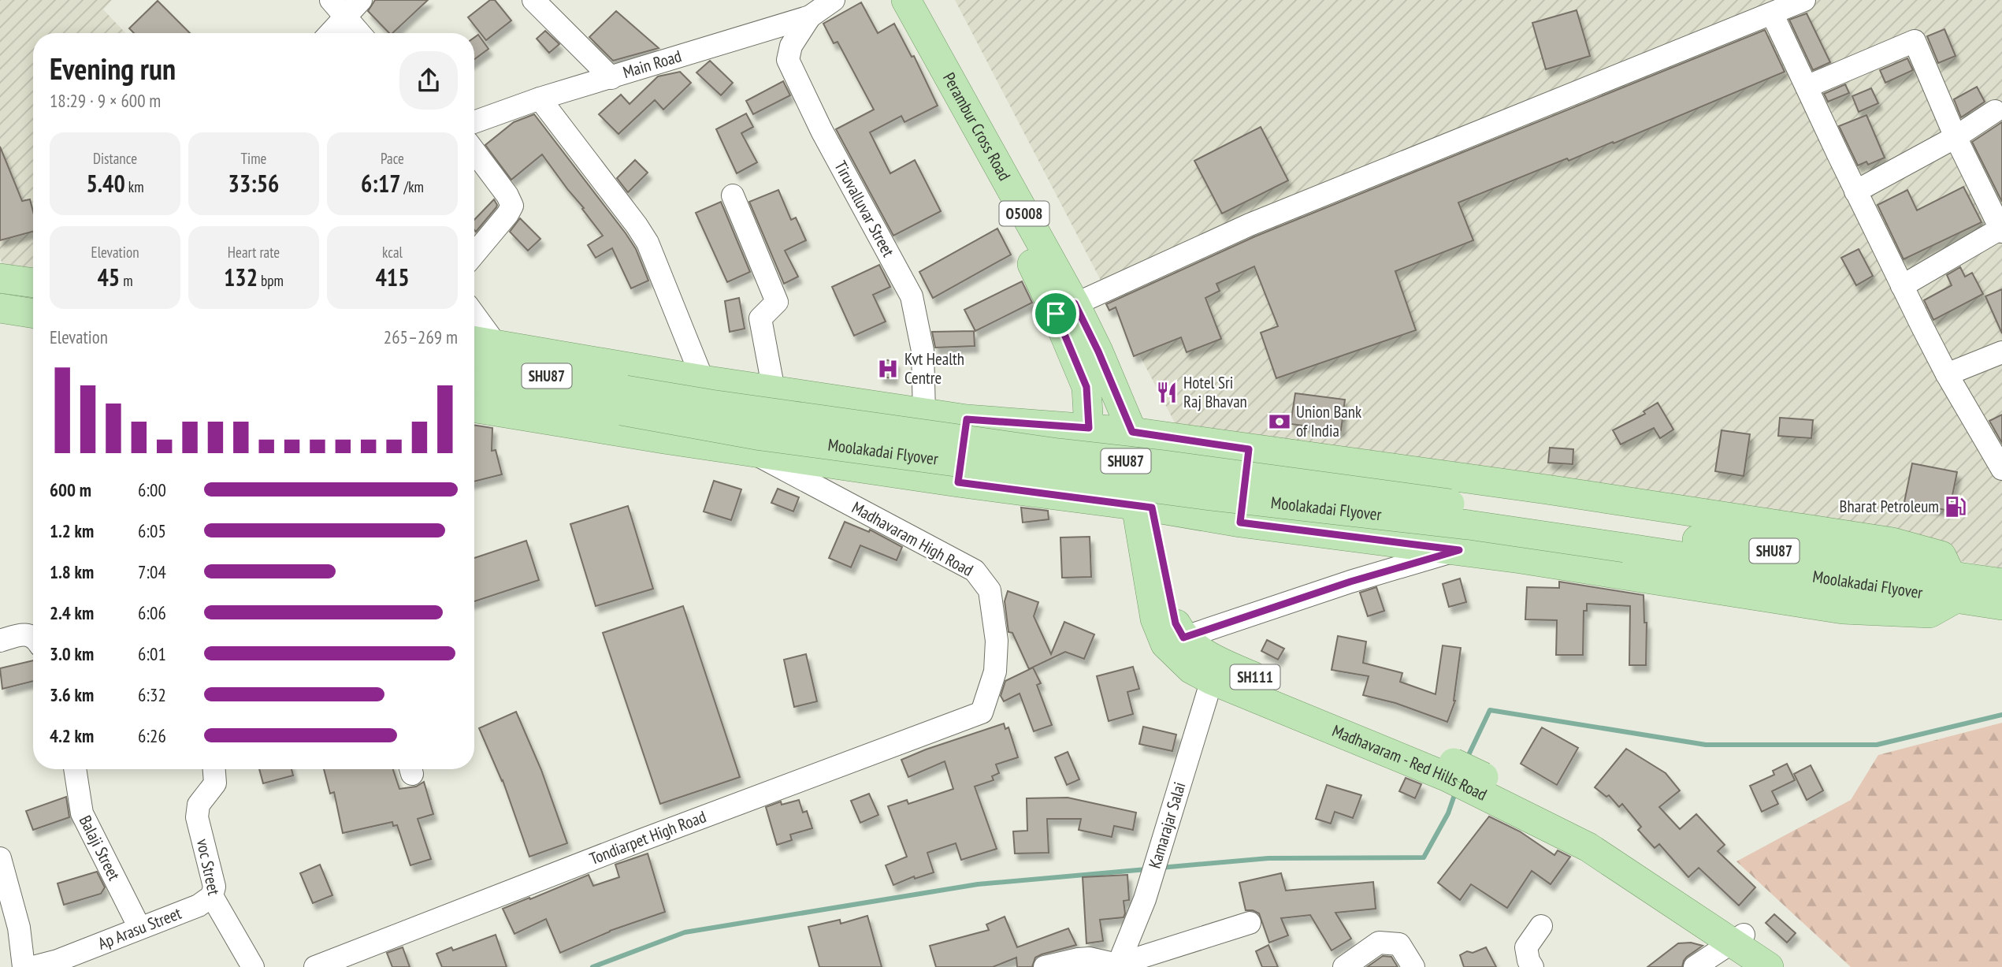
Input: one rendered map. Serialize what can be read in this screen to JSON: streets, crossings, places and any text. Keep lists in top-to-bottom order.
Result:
{
  "streets": {
    "main road": [
      "Perambur Cross Road",
      "O5008",
      "SHU87",
      "Moolakadai Flyover",
      "SH111",
      "Madhavaram - Red Hills Road"
    ],
    "street": [
      "Main Road",
      "Tiruvalluvar Street",
      "Madhavaram High Road",
      "Kamarajar Salai",
      "Tondiarpet High Road",
      "Balaji Street",
      "voc Street",
      "Ap Arasu Street"
    ]
  },
  "crossings": [
    ["Main Road", "Tiruvalluvar Street"],
    ["SHU87", "Moolakadai Flyover"],
    ["Madhavaram High Road", "Tondiarpet High Road"],
    ["Madhavaram - Red Hills Road", "Kamarajar Salai"],
    ["Balaji Street", "Ap Arasu Street"],
    ["voc Street", "Ap Arasu Street"]
  ],
  "places": {
    "hospital": ["Kvt Health Centre"],
    "restaurant": ["Hotel Sri Raj Bhavan"],
    "bank": ["Union Bank of India"],
    "fuel station": ["Bharat Petroleum"]
  },
  "page": {
    "heading": ["Evening run", "18:29 · 9 × 600 m"],
    "stats": [
      ["Distance", "5.40 km"],
      ["Time", "33:56"],
      ["Pace", "6:17 /km"],
      ["Elevation", "45 m"],
      ["Heart rate", "132 bpm"],
      ["kcal", "415"]
    ],
    "chart": ["Elevation", "265–269 m"],
    "list": [
      {
        "name": "600 m",
        "note": "6:00"
      },
      {
        "name": "1.2 km",
        "note": "6:05"
      },
      {
        "name": "1.8 km",
        "note": "7:04"
      },
      {
        "name": "2.4 km",
        "note": "6:06"
      },
      {
        "name": "3.0 km",
        "note": "6:01"
      },
      {
        "name": "3.6 km",
        "note": "6:32"
      },
      {
        "name": "4.2 km",
        "note": "6:26"
      }
    ]
  }
}
